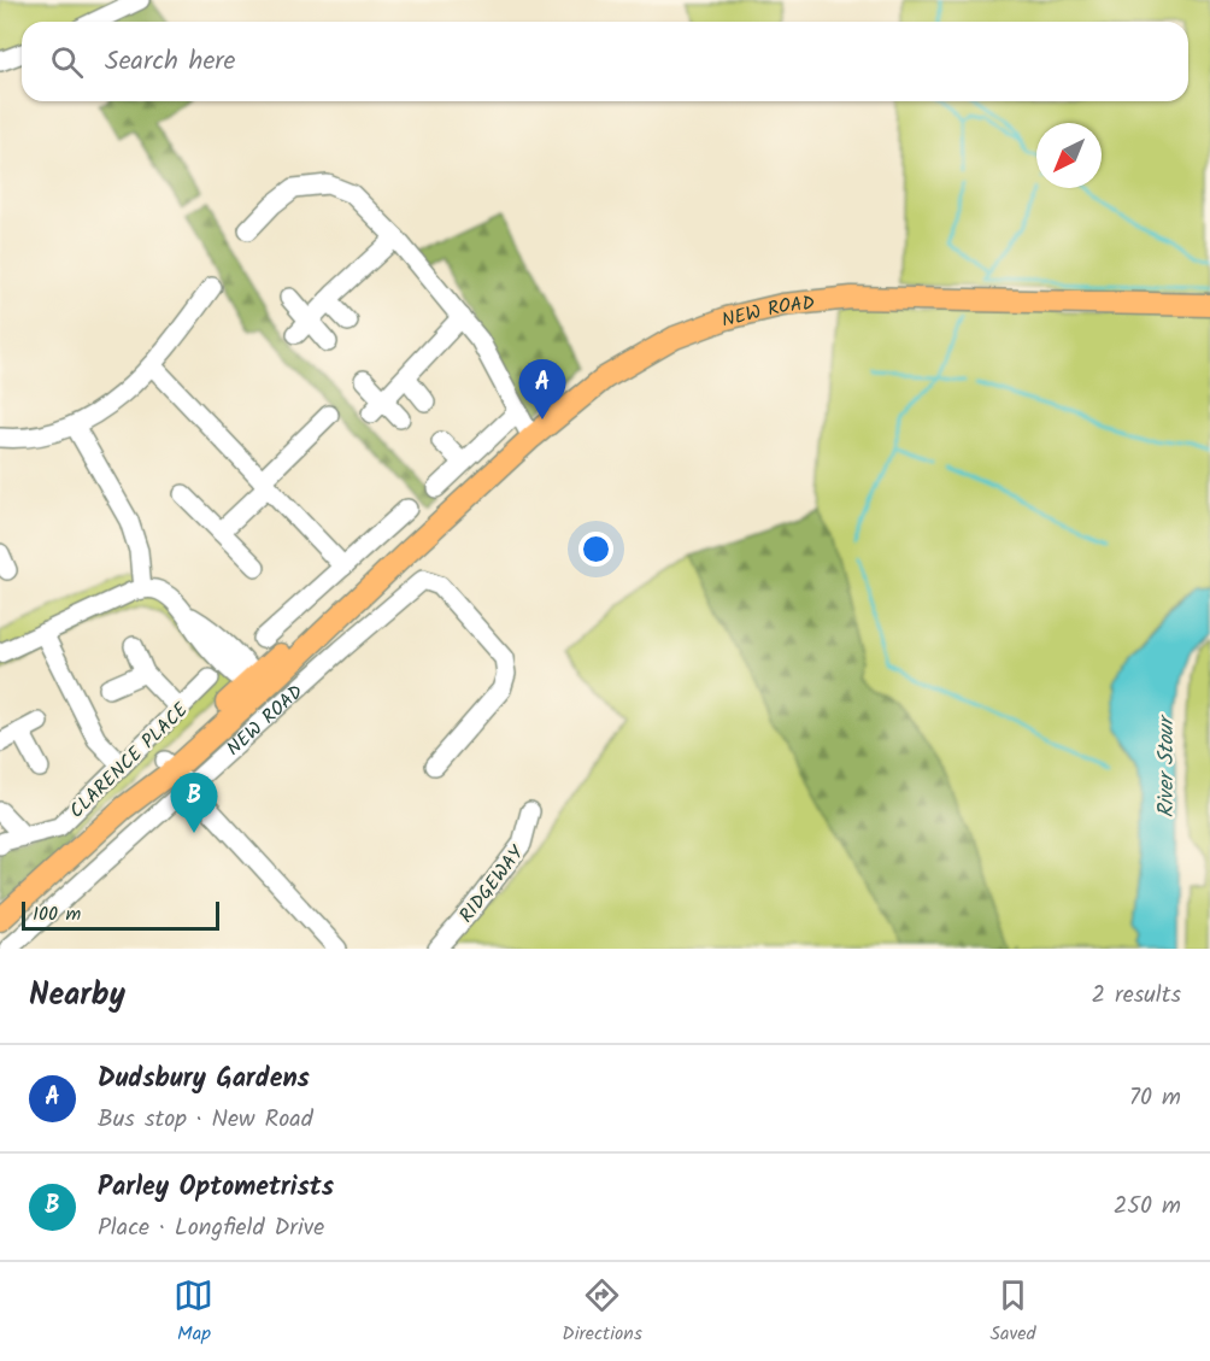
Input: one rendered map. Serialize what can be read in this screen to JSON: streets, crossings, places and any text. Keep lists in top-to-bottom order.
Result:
{
  "streets": {
    "main road": ["NEW ROAD"],
    "street": ["CLARENCE PLACE", "RIDGEWAY"]
  },
  "water": ["River Stour"],
  "scale_bar": "100 m",
  "north": "bottom left",
  "page": {
    "search": "Search here",
    "pins": ["A", "B"],
    "scale": "100 m",
    "heading": ["Nearby", "2 results"],
    "list": [
      {
        "mark": "A",
        "name": "Dudsbury Gardens",
        "note": "Bus stop · New Road",
        "value": "70 m"
      },
      {
        "mark": "B",
        "name": "Parley Optometrists",
        "note": "Place · Longfield Drive",
        "value": "250 m"
      }
    ],
    "nav": ["Map", "Directions", "Saved"]
  }
}
